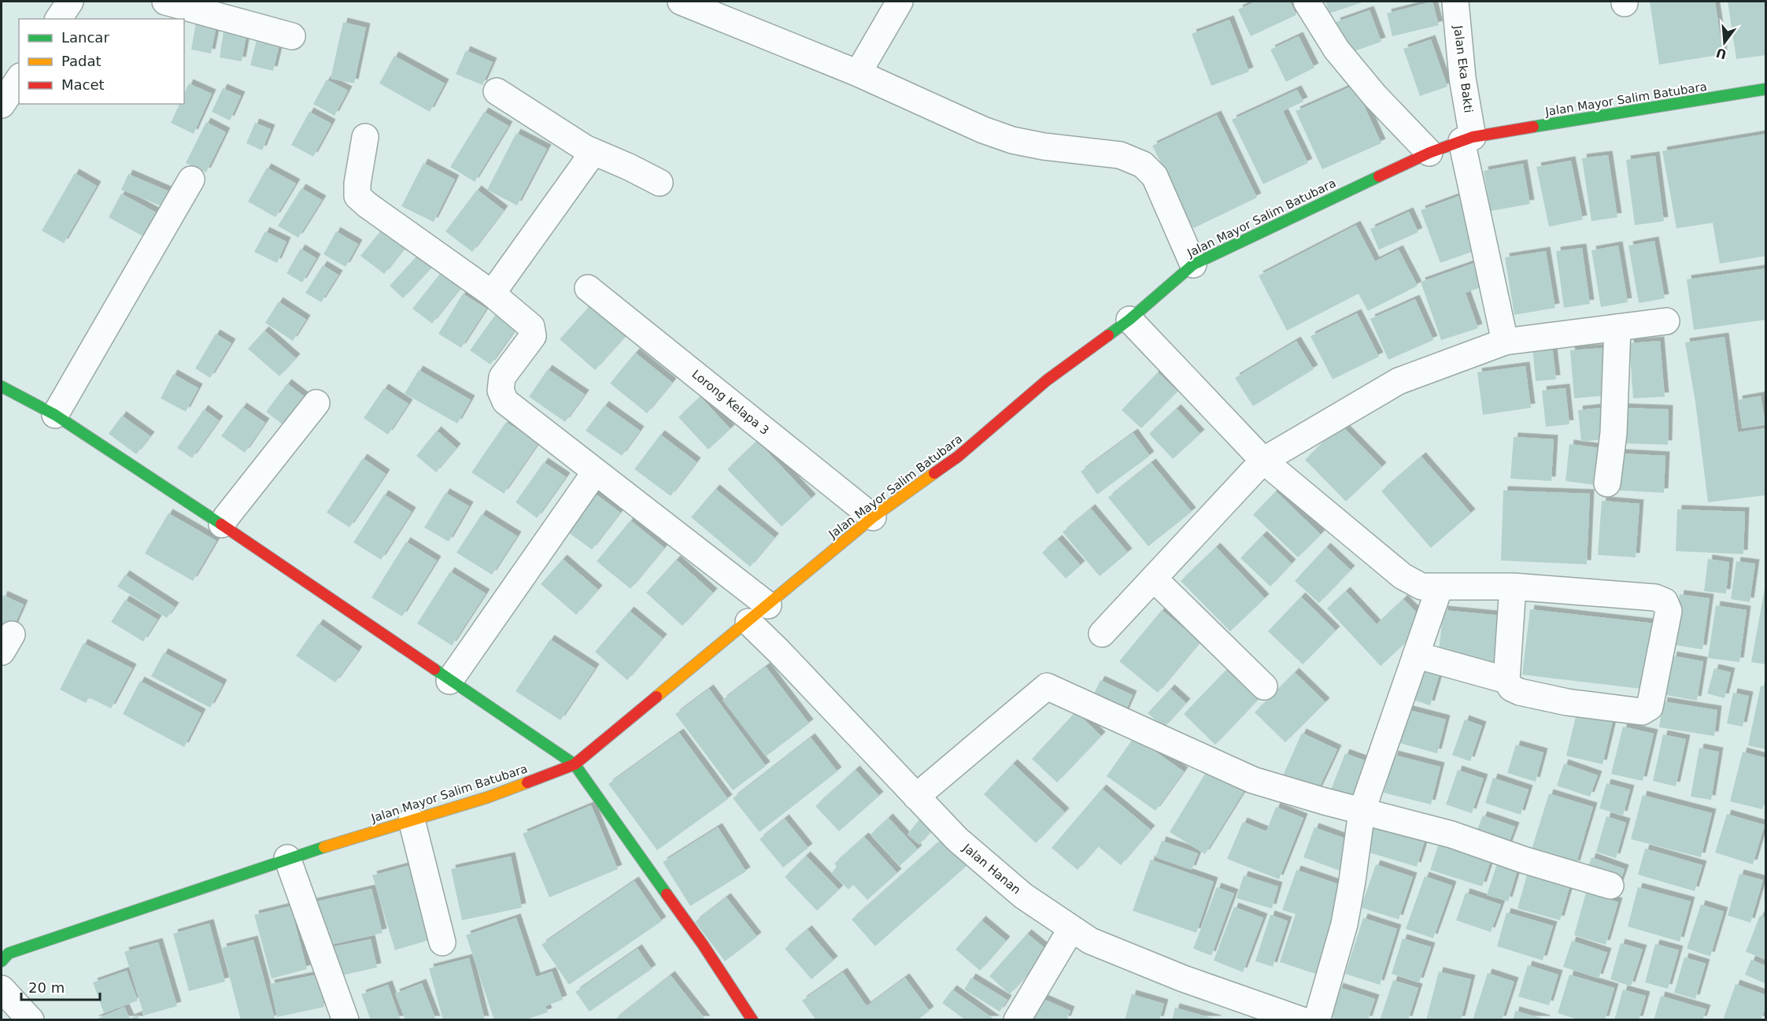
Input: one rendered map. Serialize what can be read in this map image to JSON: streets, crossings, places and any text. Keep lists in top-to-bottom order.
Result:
{
  "streets": {
    "street": [
      "Jalan Eka Bakti",
      "Jalan Mayor Salim Batubara",
      "Lorong Kelapa 3",
      "Jalan Hanan"
    ]
  },
  "crossings": [
    ["Jalan Eka Bakti", "Jalan Mayor Salim Batubara"],
    ["Jalan Mayor Salim Batubara", "Lorong Kelapa 3"],
    ["Jalan Mayor Salim Batubara", "Jalan Hanan"]
  ],
  "legend": ["Lancar", "Padat", "Macet"],
  "scale_bar": "20 m",
  "north": "bottom"
}
